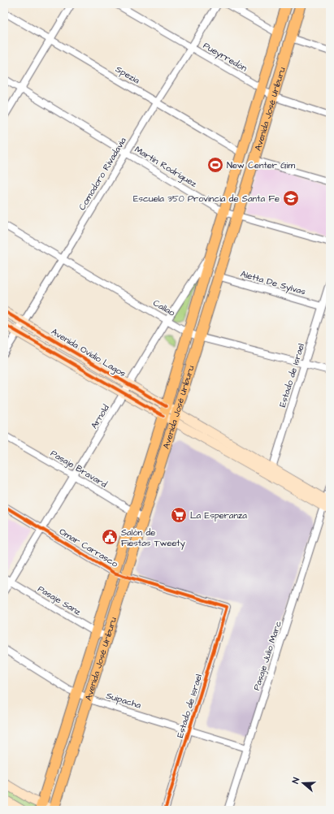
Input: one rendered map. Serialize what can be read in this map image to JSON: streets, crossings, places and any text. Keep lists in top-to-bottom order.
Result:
{
  "streets": {
    "main road": ["Avenida José Uriburu", "Avenida Ovidio Lagos"],
    "street": [
      "Pueyrredón",
      "Spezia",
      "Martín Rodríguez",
      "Comodoro Rivadavia",
      "Aletta De Sylvas",
      "Callao",
      "Estado de Israel",
      "Arnold",
      "Pasaje Bravard",
      "Omar Carrasco",
      "Pasaje Sanz",
      "Pasaje Julio Marc",
      "Suipacha"
    ]
  },
  "crossings": [
    ["Pueyrredón", "Avenida José Uriburu"],
    ["Pueyrredón", "Comodoro Rivadavia"],
    ["Spezia", "Avenida José Uriburu"],
    ["Spezia", "Comodoro Rivadavia"],
    ["Avenida José Uriburu", "Martín Rodríguez"],
    ["Avenida José Uriburu", "Aletta De Sylvas"],
    ["Avenida José Uriburu", "Callao"],
    ["Avenida José Uriburu", "Avenida Ovidio Lagos"],
    ["Avenida José Uriburu", "Arnold"],
    ["Avenida José Uriburu", "Pasaje Bravard"],
    ["Avenida José Uriburu", "Omar Carrasco"],
    ["Avenida José Uriburu", "Pasaje Sanz"],
    ["Avenida José Uriburu", "Suipacha"],
    ["Martín Rodríguez", "Comodoro Rivadavia"],
    ["Comodoro Rivadavia", "Callao"],
    ["Comodoro Rivadavia", "Avenida Ovidio Lagos"],
    ["Aletta De Sylvas", "Estado de Israel"],
    ["Callao", "Estado de Israel"],
    ["Callao", "Arnold"],
    ["Avenida Ovidio Lagos", "Estado de Israel"],
    ["Avenida Ovidio Lagos", "Arnold"],
    ["Avenida Ovidio Lagos", "Pasaje Julio Marc"],
    ["Estado de Israel", "Omar Carrasco"],
    ["Estado de Israel", "Suipacha"],
    ["Arnold", "Pasaje Bravard"],
    ["Arnold", "Omar Carrasco"],
    ["Arnold", "Pasaje Sanz"],
    ["Pasaje Julio Marc", "Suipacha"]
  ],
  "places": {
    "sports": ["New Center Gim"],
    "school or university": ["Escuela 350 Provincia de Santa Fe"],
    "supermarket": ["La Esperanza"],
    "public building": ["Salón de Fiestas Tweety"]
  },
  "north": "left"
}
